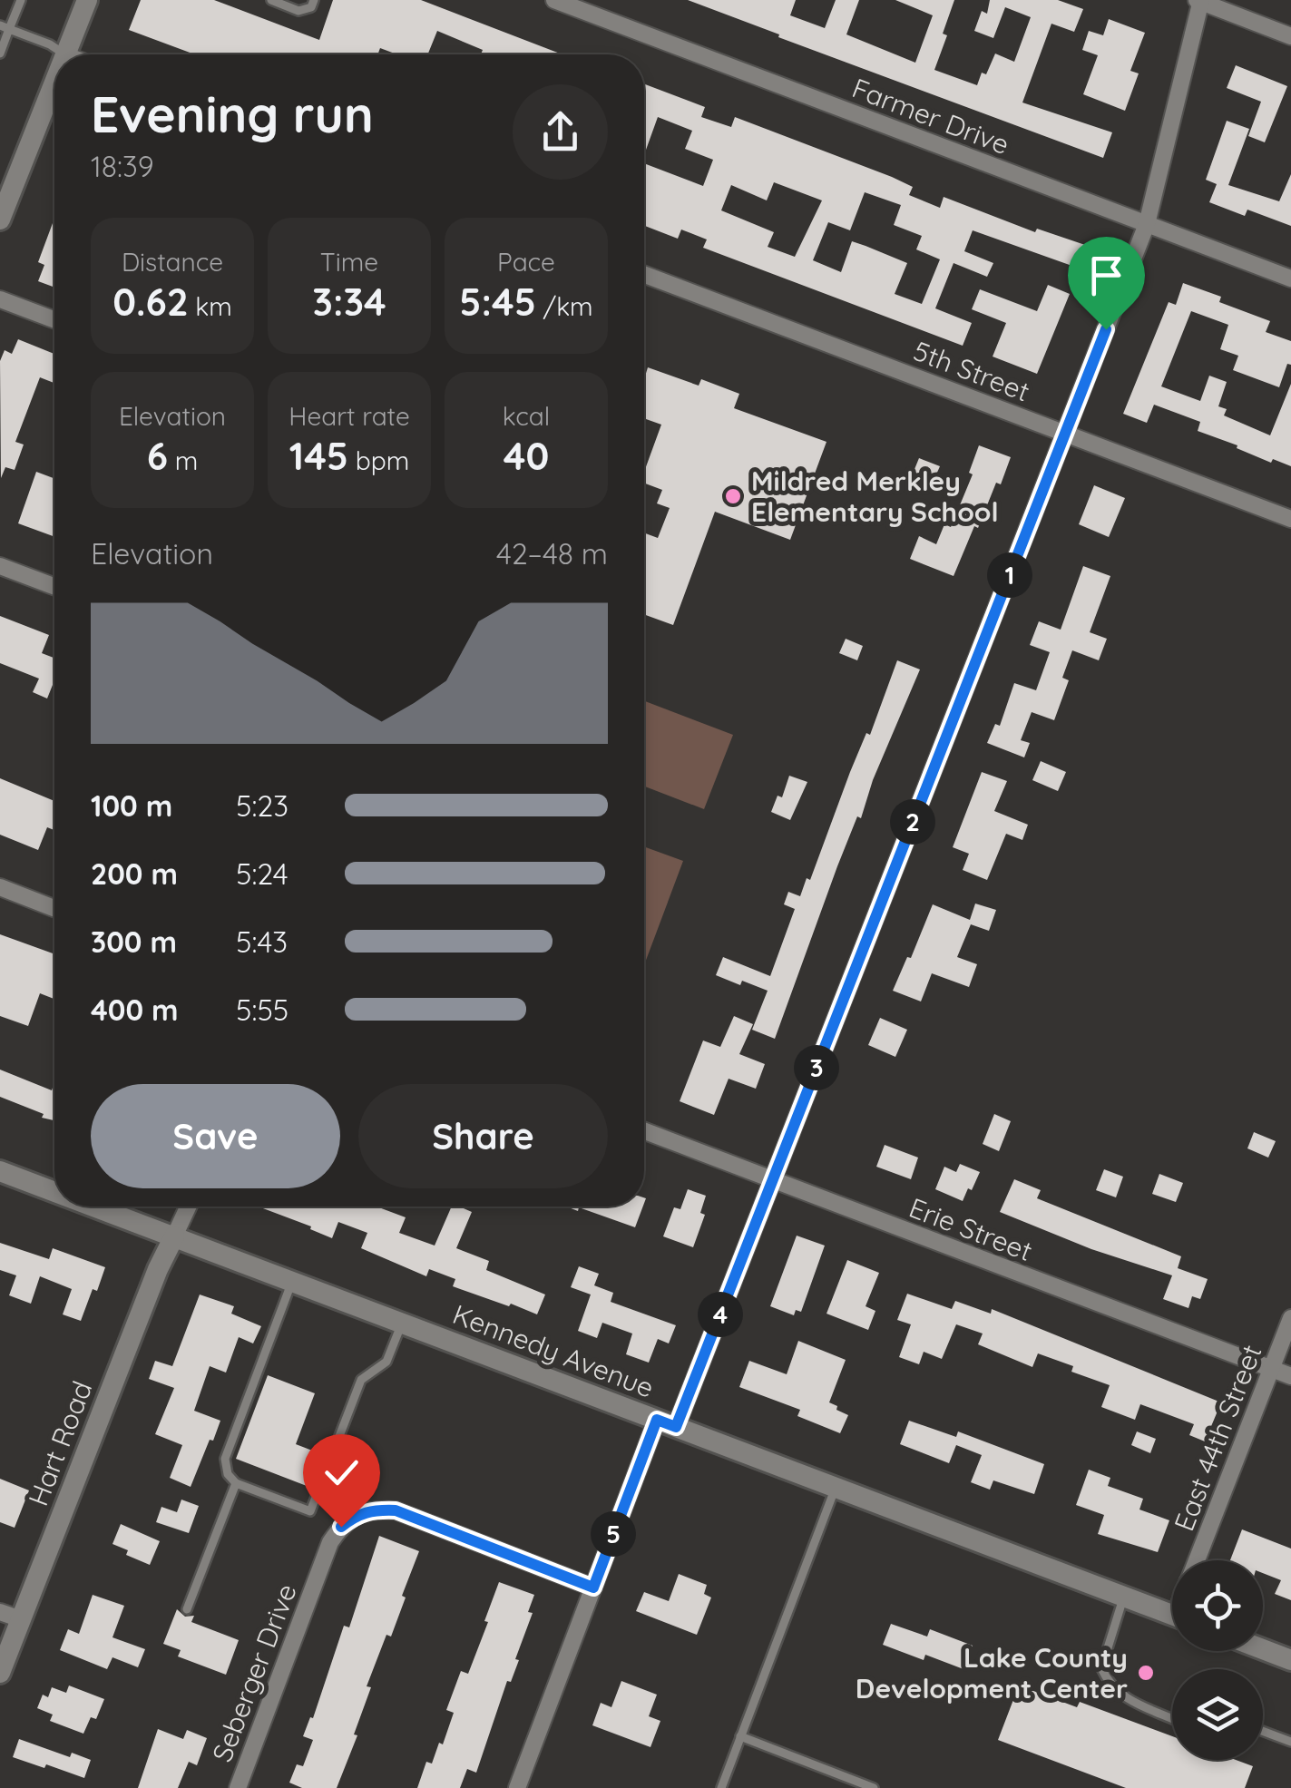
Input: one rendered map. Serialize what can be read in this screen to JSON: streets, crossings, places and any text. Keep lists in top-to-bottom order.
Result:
{
  "streets": {
    "street": [
      "Farmer Drive",
      "5th Street",
      "Erie Street",
      "Kennedy Avenue",
      "East 44th Street",
      "Hart Road",
      "Seberger Drive"
    ]
  },
  "crossings": [
    ["Erie Street", "East 44th Street"],
    ["Kennedy Avenue", "Hart Road"]
  ],
  "places": ["Mildred Merkley Elementary School", "Lake County Development Center"],
  "page": {
    "heading": ["Evening run", "18:39"],
    "stats": [
      ["Distance", "0.62 km"],
      ["Time", "3:34"],
      ["Pace", "5:45 /km"],
      ["Elevation", "6 m"],
      ["Heart rate", "145 bpm"],
      ["kcal", "40"]
    ],
    "chart": ["Elevation", "42–48 m"],
    "pins": [
      "1",
      "2",
      "3",
      "4",
      "5"
    ],
    "list": [
      {
        "name": "100 m",
        "note": "5:23"
      },
      {
        "name": "200 m",
        "note": "5:24"
      },
      {
        "name": "300 m",
        "note": "5:43"
      },
      {
        "name": "400 m",
        "note": "5:55"
      }
    ],
    "buttons": ["Save", "Share"]
  }
}
